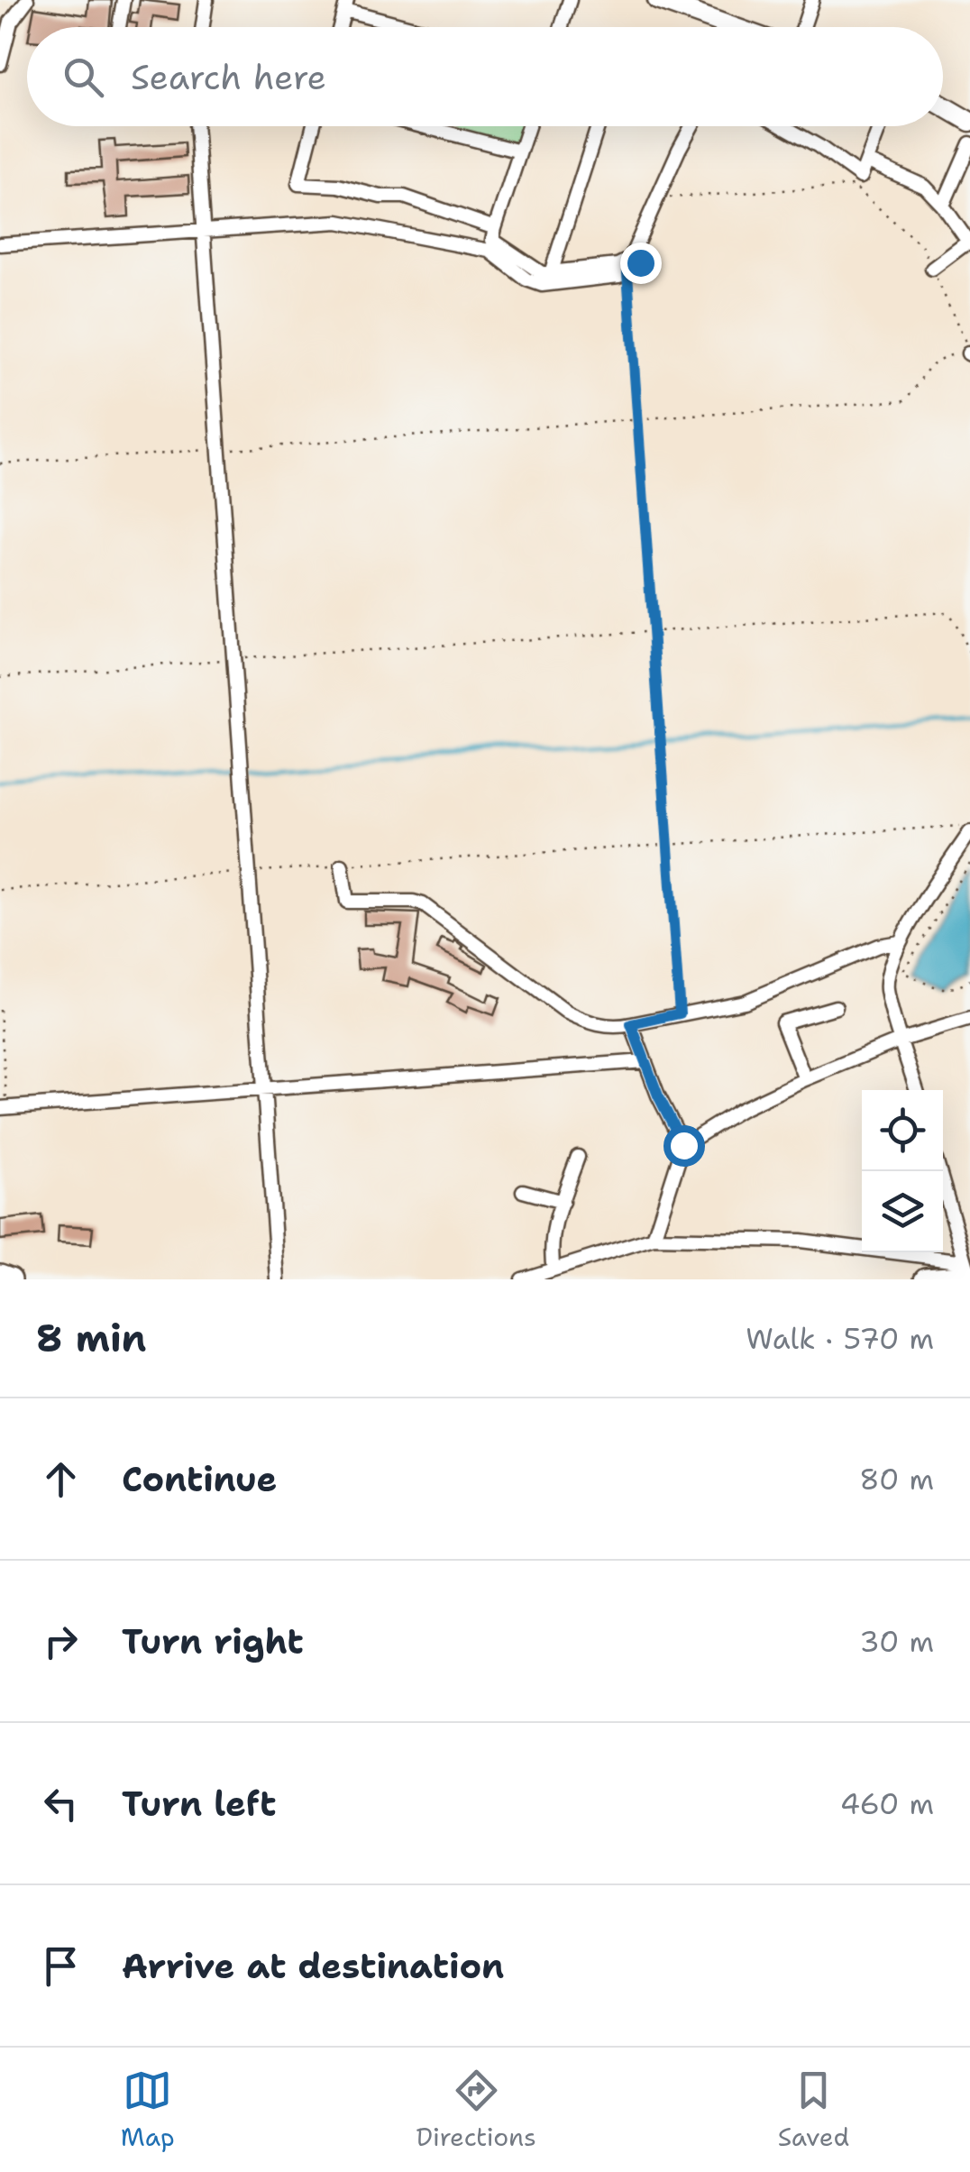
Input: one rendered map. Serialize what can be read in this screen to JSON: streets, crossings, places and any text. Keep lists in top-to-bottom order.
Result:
{
  "page": {
    "search": "Search here",
    "heading": ["8 min", "Walk · 570 m"],
    "list": [
      ["Continue", "80 m"],
      ["Turn right", "30 m"],
      ["Turn left", "460 m"],
      "Arrive at destination"
    ],
    "nav": ["Map", "Directions", "Saved"]
  }
}
